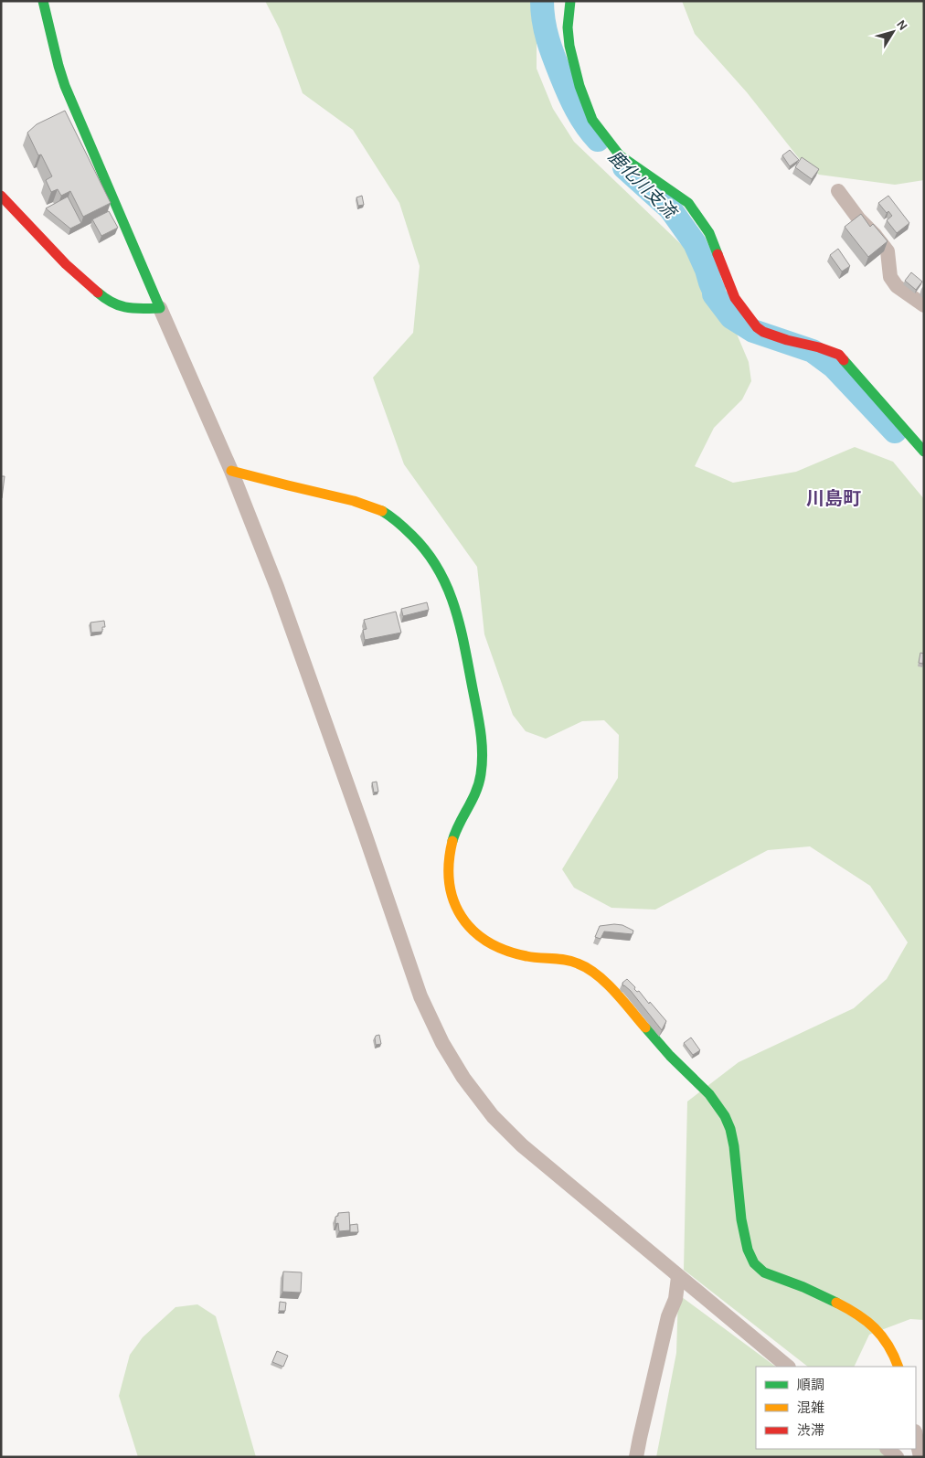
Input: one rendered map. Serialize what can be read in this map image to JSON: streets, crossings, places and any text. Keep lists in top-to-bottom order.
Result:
{
  "districts": ["川島町"],
  "water": ["鹿化川支流"],
  "legend": ["順調", "混雑", "渋滞"],
  "north": "top right"
}
